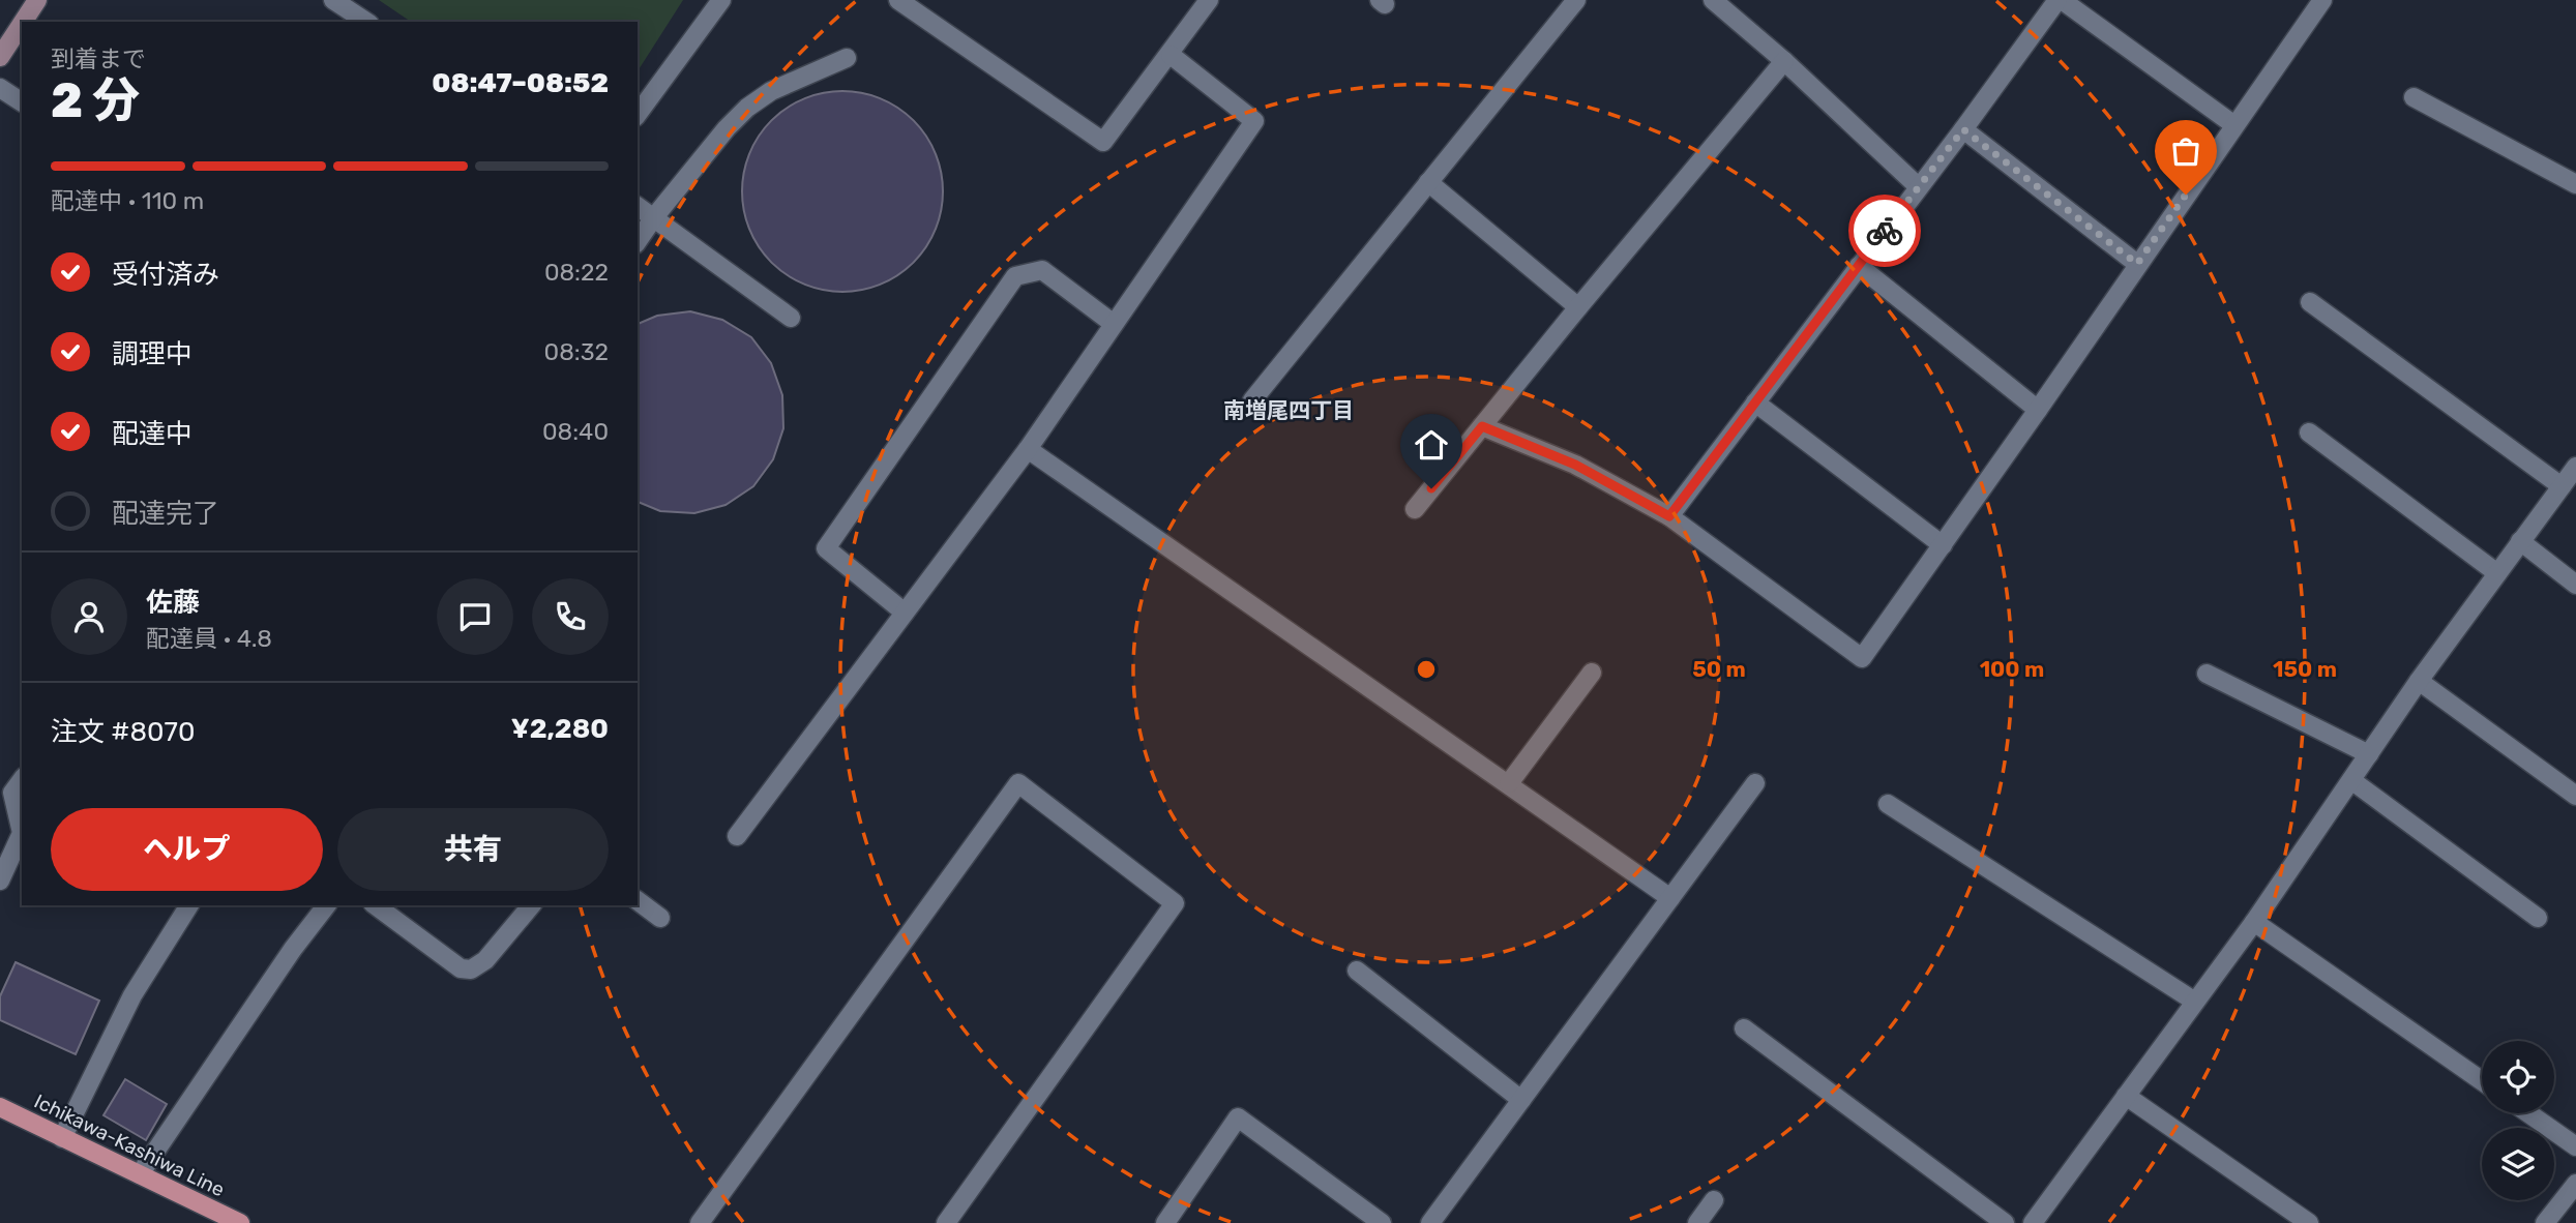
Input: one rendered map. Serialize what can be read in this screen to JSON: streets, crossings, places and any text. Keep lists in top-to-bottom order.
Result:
{
  "streets": {
    "main road": ["Ichikawa-Kashiwa Line"]
  },
  "districts": ["南増尾四丁目"],
  "page": {
    "heading": ["2 分", "到着まで", "08:47–08:52"],
    "panel": [
      "佐藤",
      "配達員 · 4.8",
      "注文 #8070",
      "¥2,280"
    ],
    "bar": "配達中 · 110 m",
    "list": [
      ["受付済み", "08:22"],
      ["調理中", "08:32"],
      ["配達中", "08:40"],
      "配達完了"
    ],
    "buttons": ["ヘルプ", "共有"]
  },
  "rings": ["50 m", "100 m", "150 m"]
}
